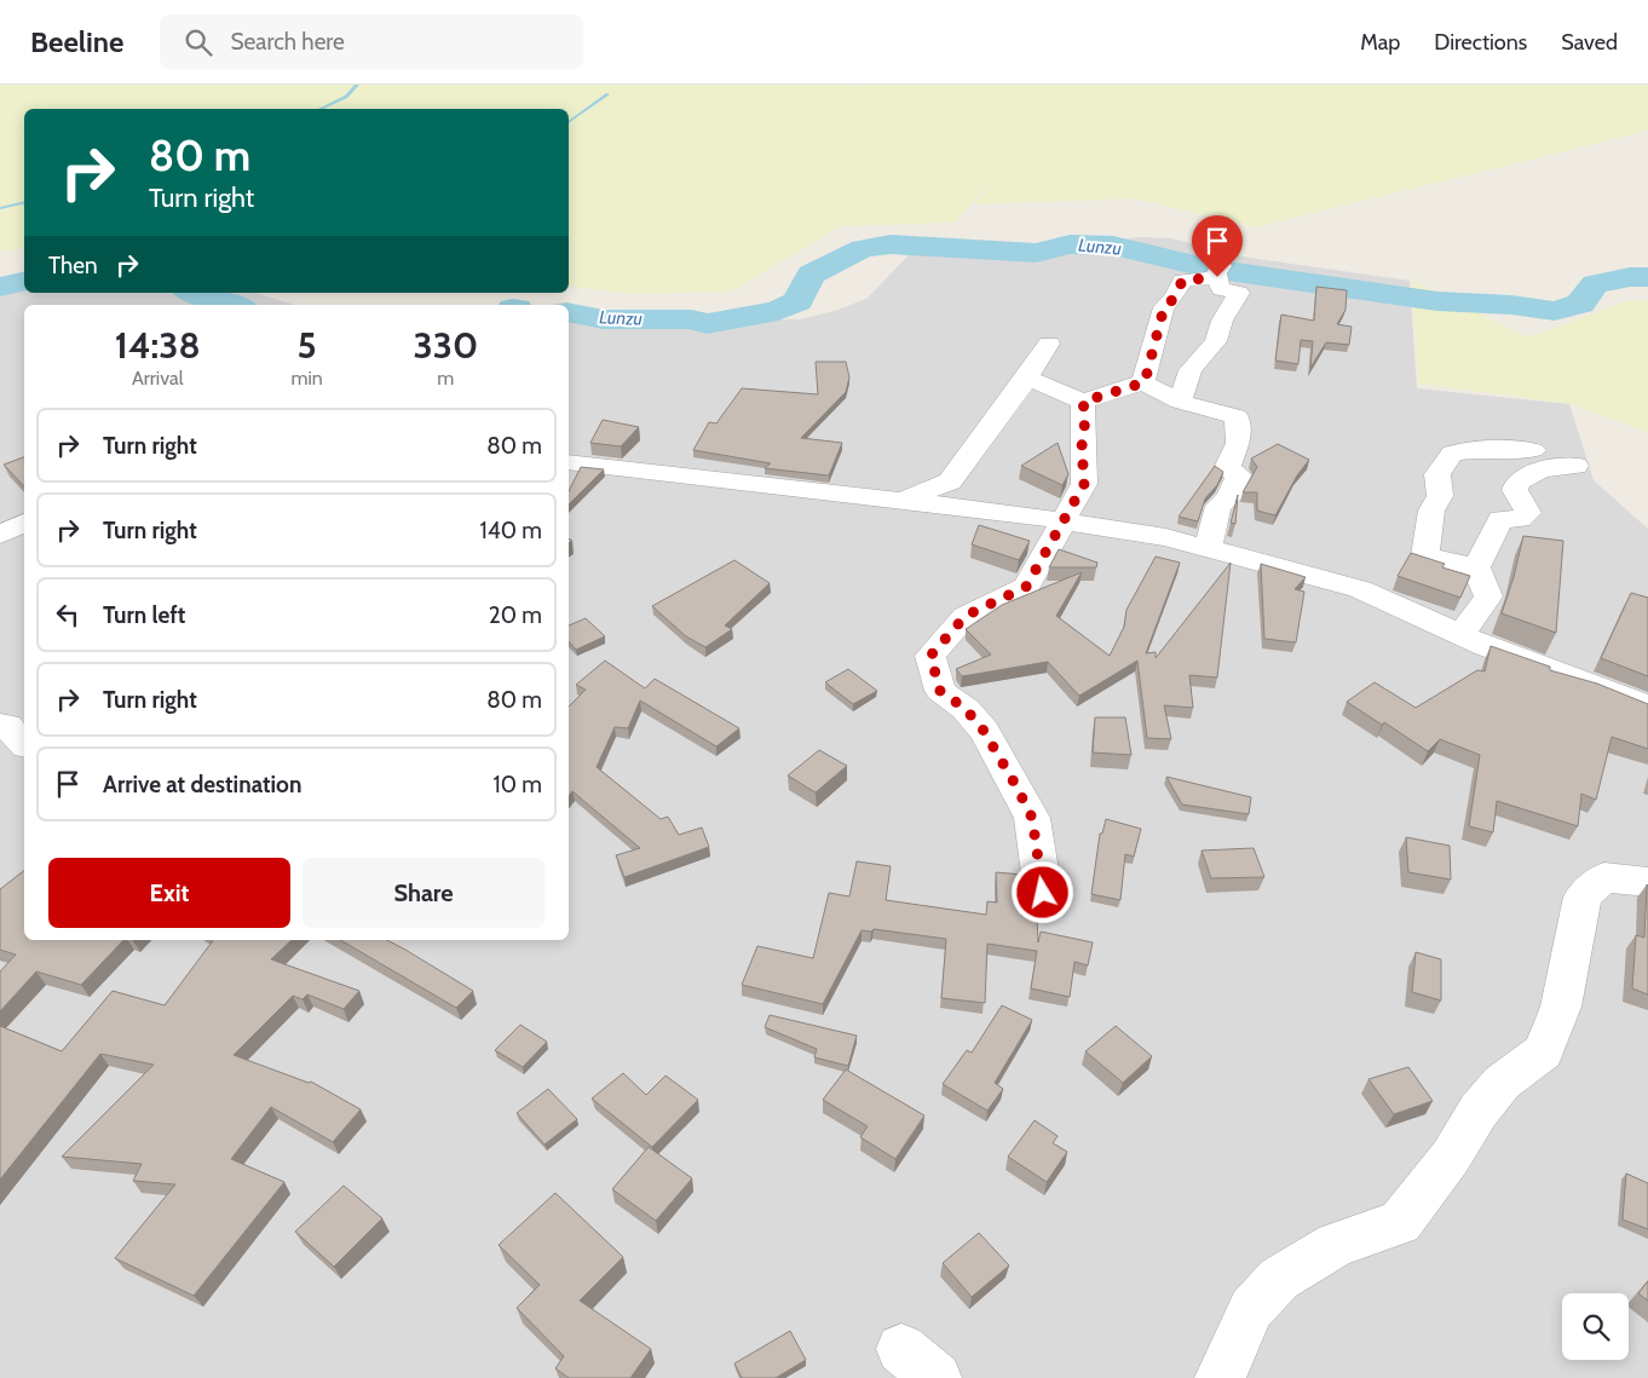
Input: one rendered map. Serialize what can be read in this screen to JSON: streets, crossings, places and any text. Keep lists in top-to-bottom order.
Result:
{
  "water": ["Lunzu"],
  "page": {
    "header": "Beeline",
    "search": "Search here",
    "nav": ["Map", "Directions", "Saved"],
    "turn": ["80 m", "Turn right"],
    "then": "Then",
    "eta": [
      "14:38",
      "Arrival",
      "5",
      "min",
      "330",
      "m"
    ],
    "list": [
      {
        "name": "Turn right",
        "value": "80 m"
      },
      {
        "name": "Turn right",
        "value": "140 m"
      },
      {
        "name": "Turn left",
        "value": "20 m"
      },
      {
        "name": "Turn right",
        "value": "80 m"
      },
      {
        "name": "Arrive at destination",
        "value": "10 m"
      }
    ],
    "buttons": ["Exit", "Share"]
  }
}
